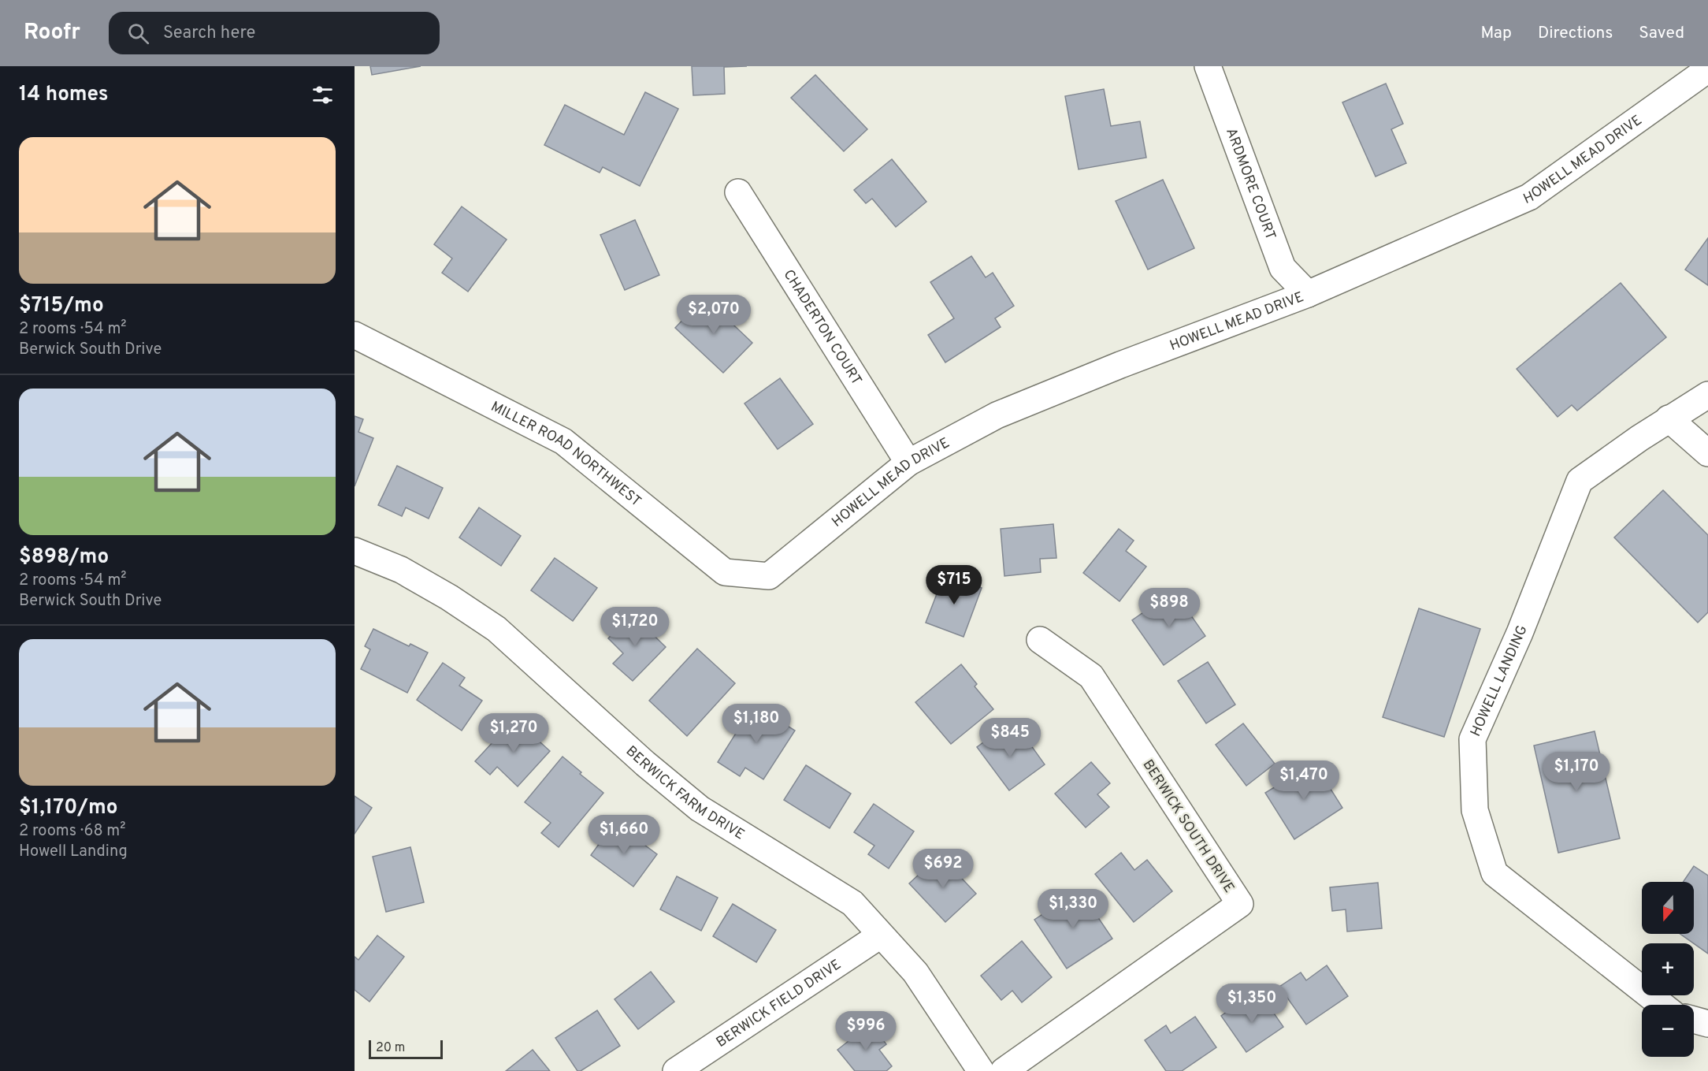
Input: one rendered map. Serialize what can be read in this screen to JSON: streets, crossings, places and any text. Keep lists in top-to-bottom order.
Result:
{
  "streets": {
    "street": [
      "HOWELL MEAD DRIVE",
      "ARDMORE COURT",
      "CHADERTON COURT",
      "MILLER ROAD NORTHWEST",
      "HOWELL LANDING",
      "BERWICK FARM DRIVE",
      "BERWICK SOUTH DRIVE",
      "BERWICK FIELD DRIVE"
    ]
  },
  "crossings": [
    ["HOWELL MEAD DRIVE", "ARDMORE COURT"],
    ["HOWELL MEAD DRIVE", "CHADERTON COURT"],
    ["HOWELL MEAD DRIVE", "MILLER ROAD NORTHWEST"],
    ["BERWICK FARM DRIVE", "BERWICK FIELD DRIVE"]
  ],
  "scale_bar": "20 m",
  "north": "bottom",
  "page": {
    "header": "Roofr",
    "search": "Search here",
    "nav": ["Map", "Directions", "Saved"],
    "heading": "14 homes",
    "list": [
      {
        "name": "$715/mo",
        "note": "2 rooms · 54 m² · Berwick South Drive"
      },
      {
        "name": "$898/mo",
        "note": "2 rooms · 54 m² · Berwick South Drive"
      },
      {
        "name": "$1,170/mo",
        "note": "2 rooms · 68 m² · Howell Landing"
      }
    ],
    "price": [
      "$2,070",
      "$715",
      "$898",
      "$1,720",
      "$1,180",
      "$1,270",
      "$845",
      "$1,170",
      "$1,470",
      "$1,660",
      "$692",
      "$1,330",
      "$1,350",
      "$996"
    ],
    "map_buttons": ["+", "−"],
    "scale": "20 m"
  }
}
